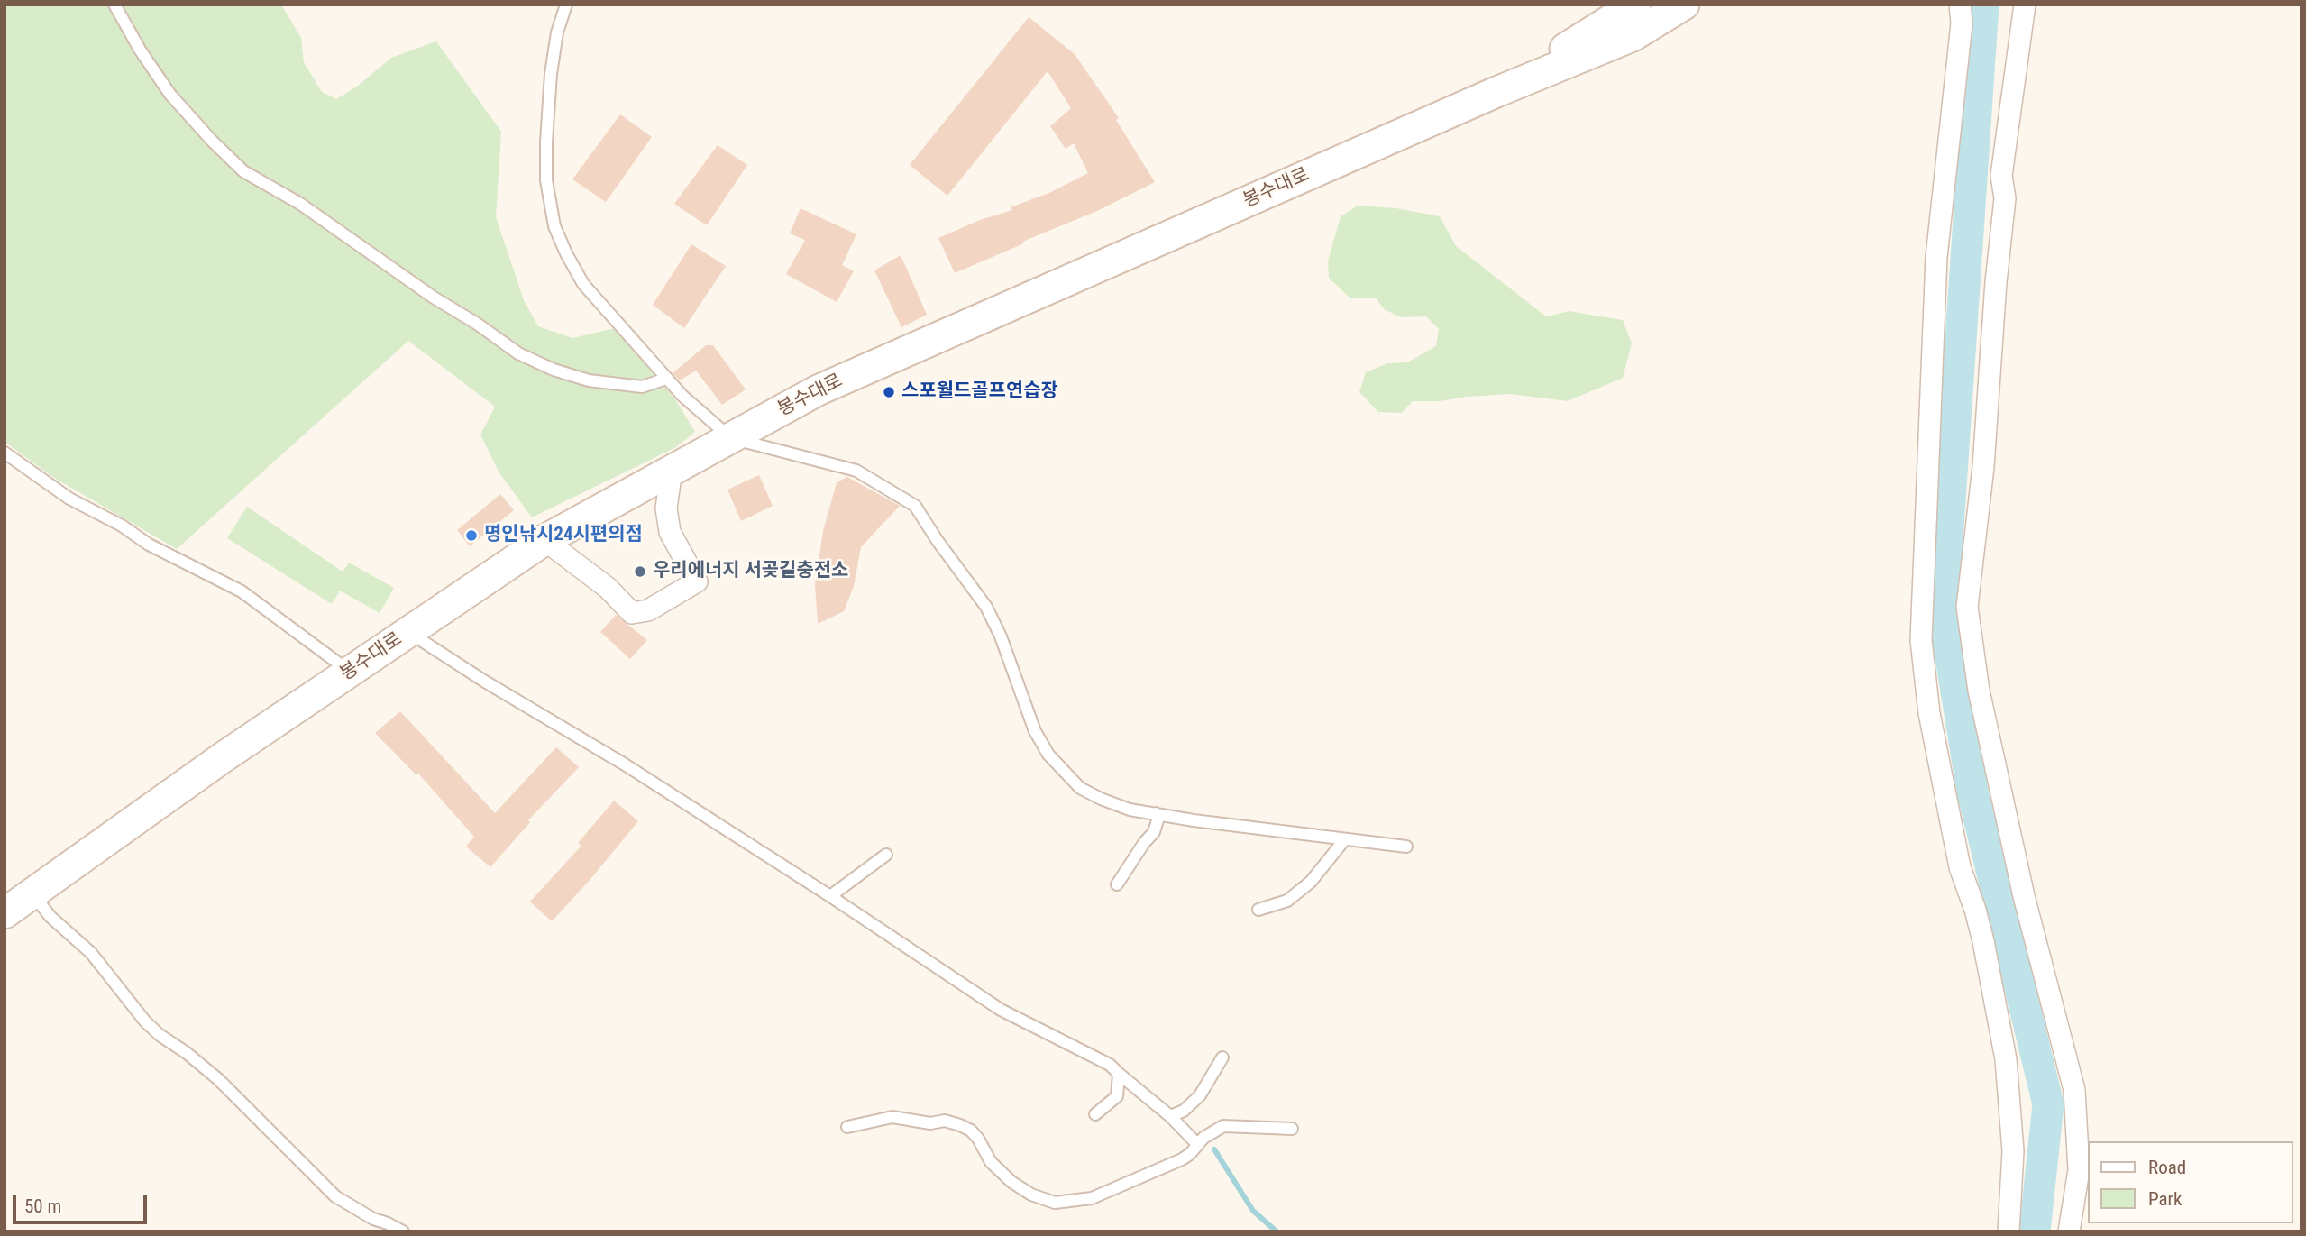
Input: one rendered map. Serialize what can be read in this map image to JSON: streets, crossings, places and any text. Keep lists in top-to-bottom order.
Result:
{
  "streets": {
    "main road": ["봉수대로"]
  },
  "places": ["스포월드골프연습장", "명인낚시24시편의점", "우리에너지 서곶길충전소"],
  "legend": ["Road", "Park"],
  "scale_bar": "50 m"
}
